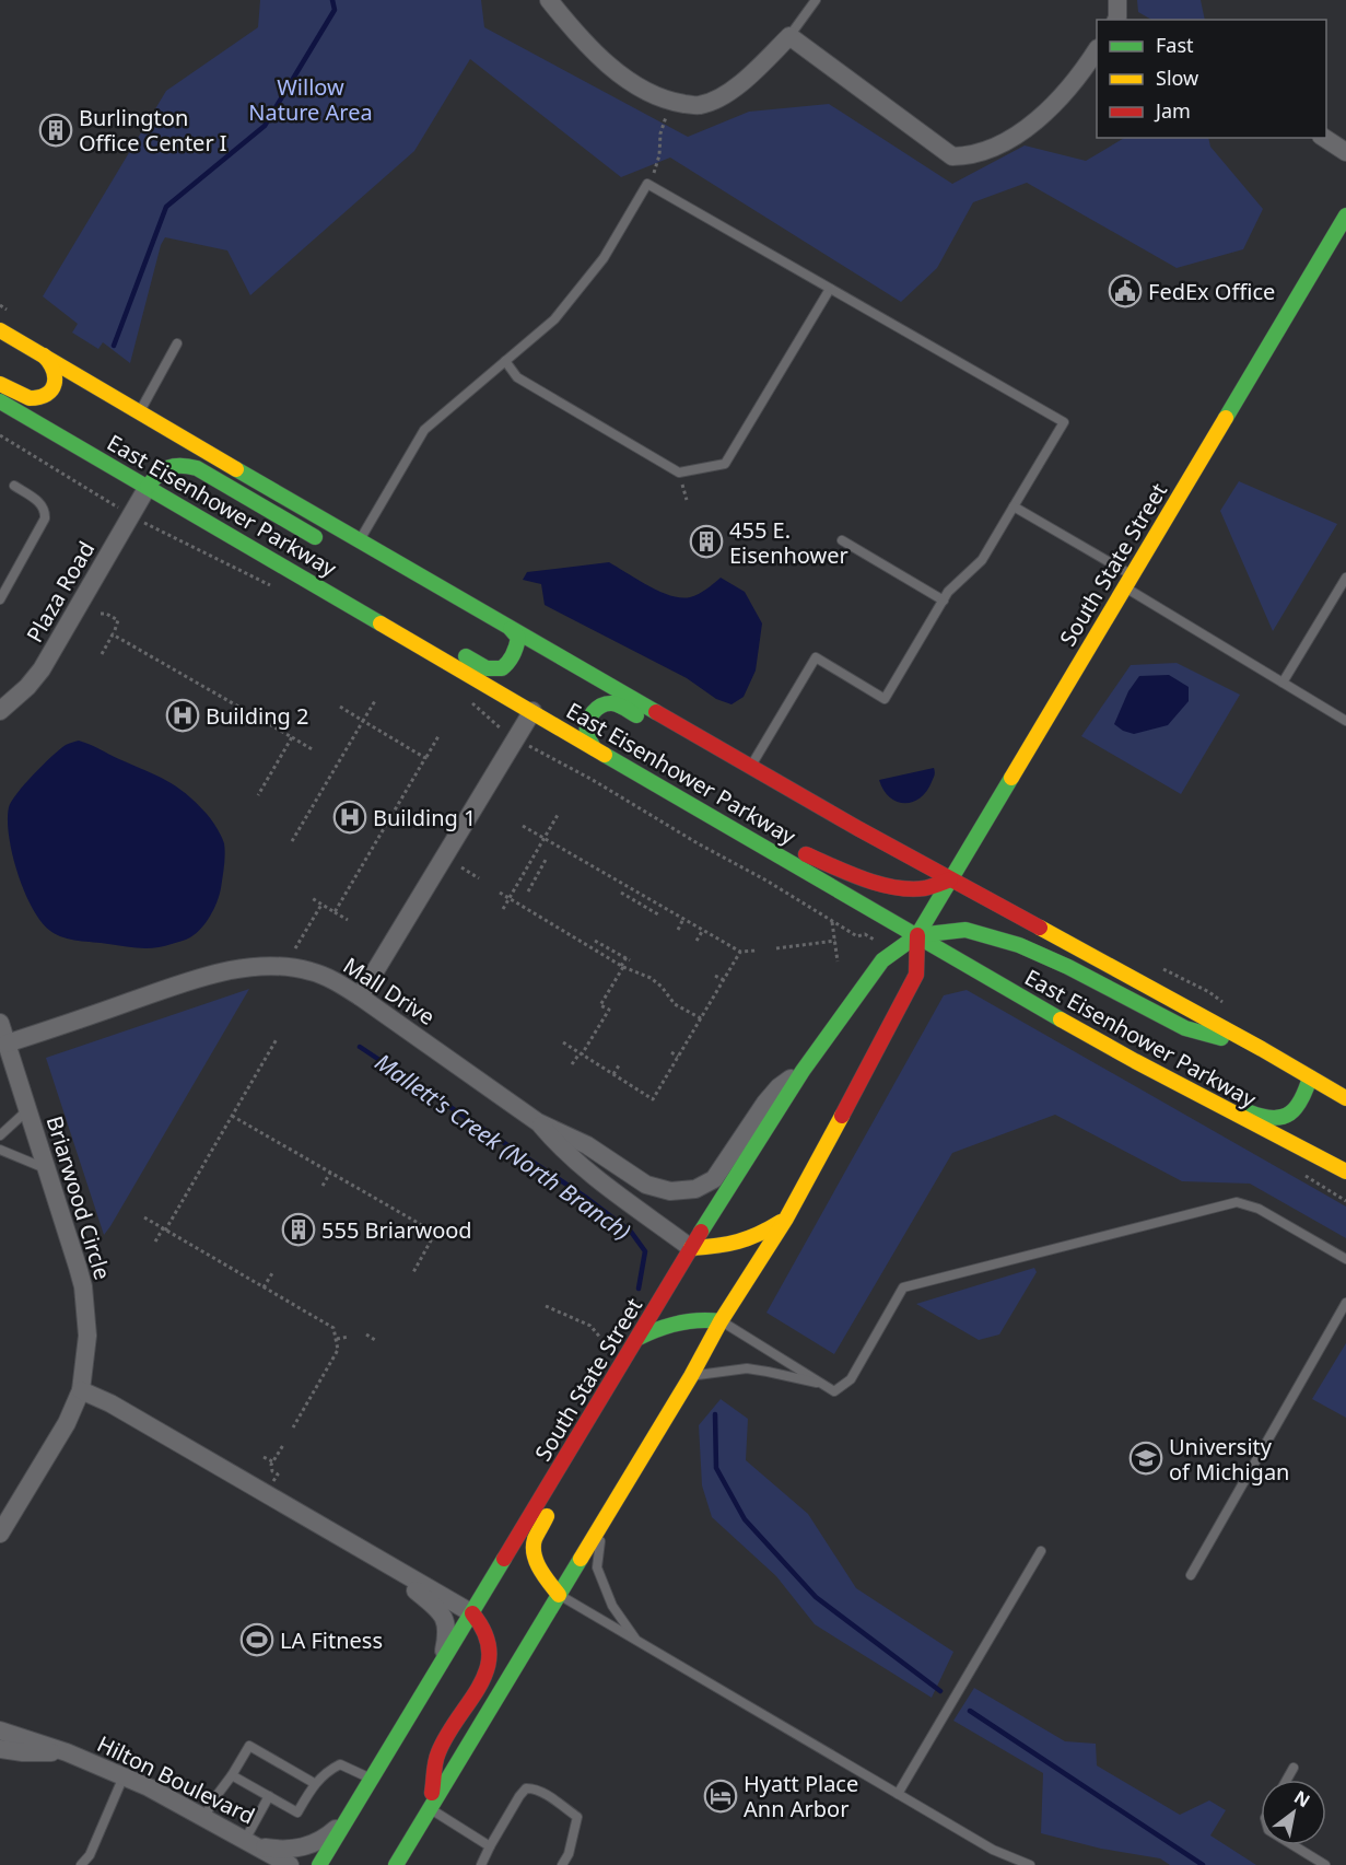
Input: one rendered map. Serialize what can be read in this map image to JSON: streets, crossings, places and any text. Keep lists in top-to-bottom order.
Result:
{
  "streets": {
    "main road": ["East Eisenhower Parkway", "South State Street"],
    "street": [
      "Plaza Road",
      "Mall Drive",
      "Briarwood Circle",
      "Hilton Boulevard"
    ]
  },
  "crossings": [
    ["East Eisenhower Parkway", "South State Street"],
    ["East Eisenhower Parkway", "Plaza Road"],
    ["South State Street", "Mall Drive"],
    ["Mall Drive", "Briarwood Circle"]
  ],
  "water": ["Mallett's Creek (North Branch)"],
  "parks": ["Willow Nature Area"],
  "places": {
    "building": ["Burlington Office Center I", "455 E. Eisenhower", "555 Briarwood"],
    "public building": ["FedEx Office"],
    "hospital": ["Building 2", "Building 1"],
    "school or university": ["University of Michigan"],
    "sports": ["LA Fitness"],
    "hotel": ["Hyatt Place Ann Arbor"]
  },
  "legend": ["Fast", "Slow", "Jam"],
  "north": "top right"
}
